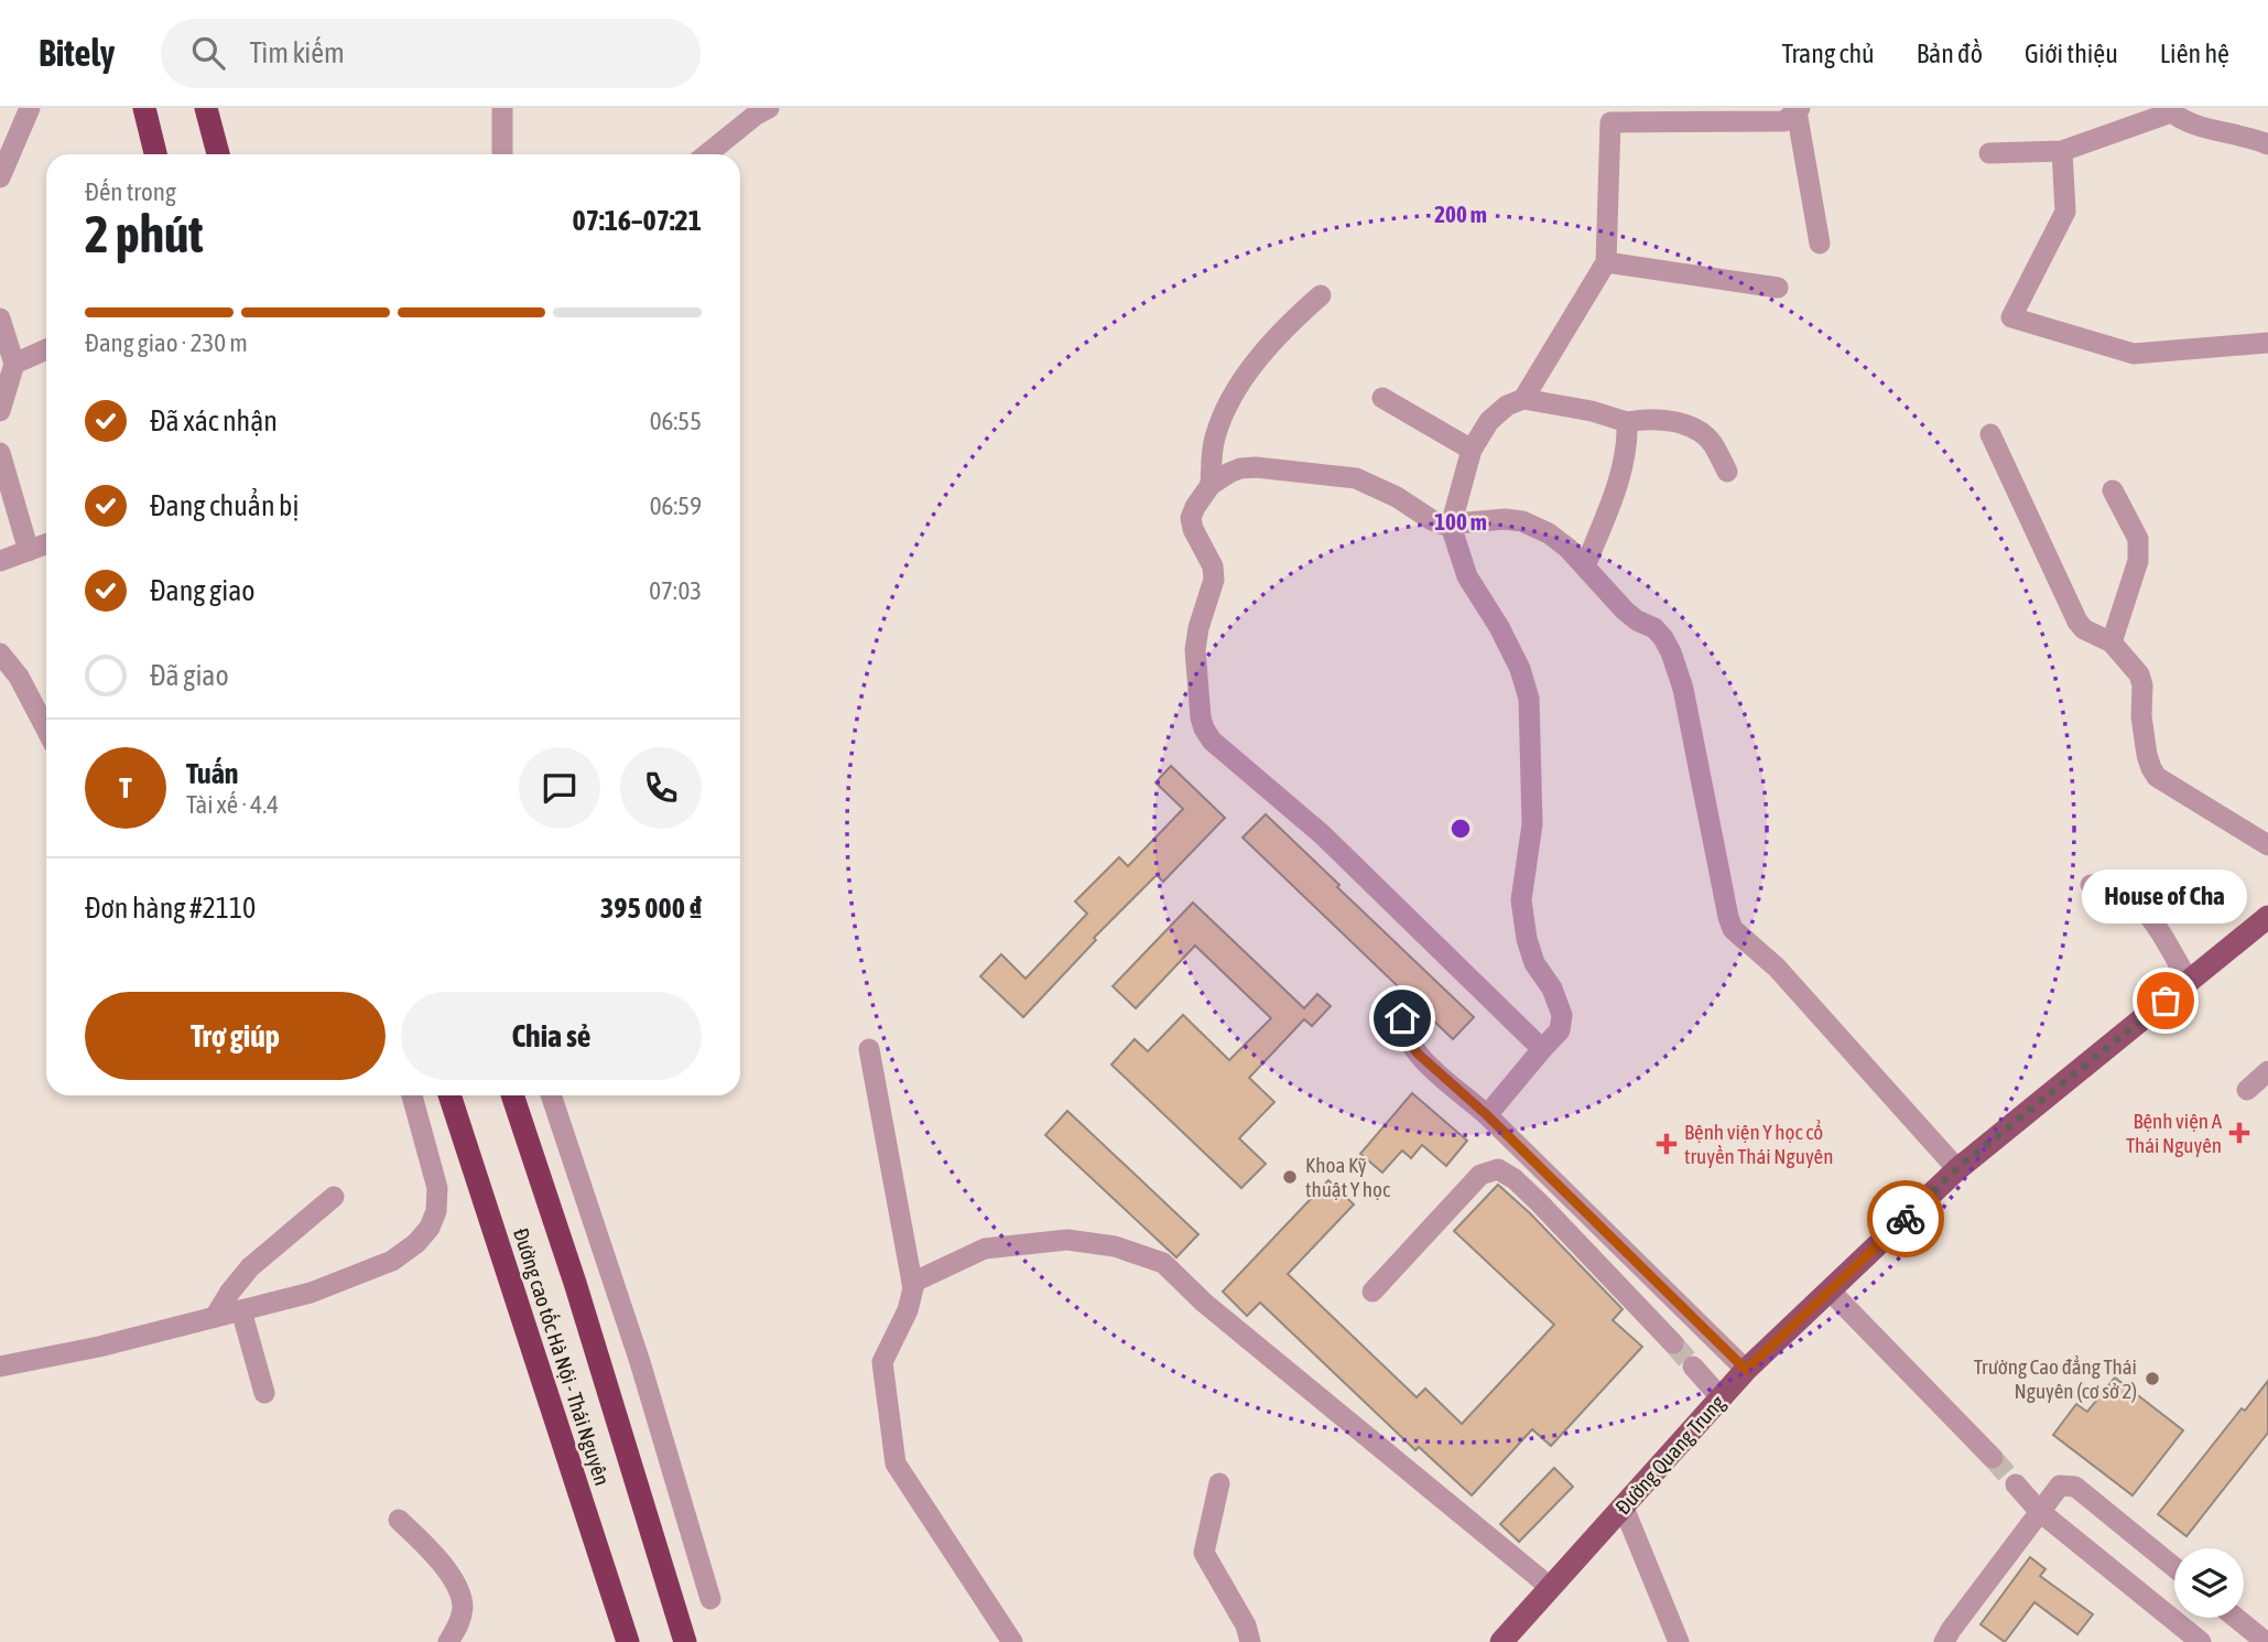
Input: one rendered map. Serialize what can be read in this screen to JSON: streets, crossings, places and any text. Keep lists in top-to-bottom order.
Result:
{
  "streets": {
    "highway": ["Đường cao tốc Hà Nội - Thái Nguyên"],
    "main road": ["Đường Quang Trung"]
  },
  "places": {
    "other": ["House of Cha", "Khoa Kỹ thuật Y học", "Trường Cao đẳng Thái Nguyên (cơ sở 2)"],
    "health": ["Bệnh viện A Thái Nguyên", "Bệnh viện Y học cổ truyền Thái Nguyên"]
  },
  "page": {
    "header": "Bitely",
    "search": "Tìm kiếm",
    "nav": [
      "Trang chủ",
      "Bản đồ",
      "Giới thiệu",
      "Liên hệ"
    ],
    "heading": ["2 phút", "Đến trong", "07:16–07:21"],
    "panel": [
      "Tuấn",
      "Tài xế · 4.4",
      "Đơn hàng #2110",
      "395 000 ₫"
    ],
    "bar": "Đang giao · 230 m",
    "list": [
      ["Đã xác nhận", "06:55"],
      ["Đang chuẩn bị", "06:59"],
      ["Đang giao", "07:03"],
      "Đã giao"
    ],
    "round": "T",
    "bubble": "House of Cha",
    "buttons": ["Trợ giúp", "Chia sẻ"]
  },
  "rings": ["200 m", "100 m"]
}
